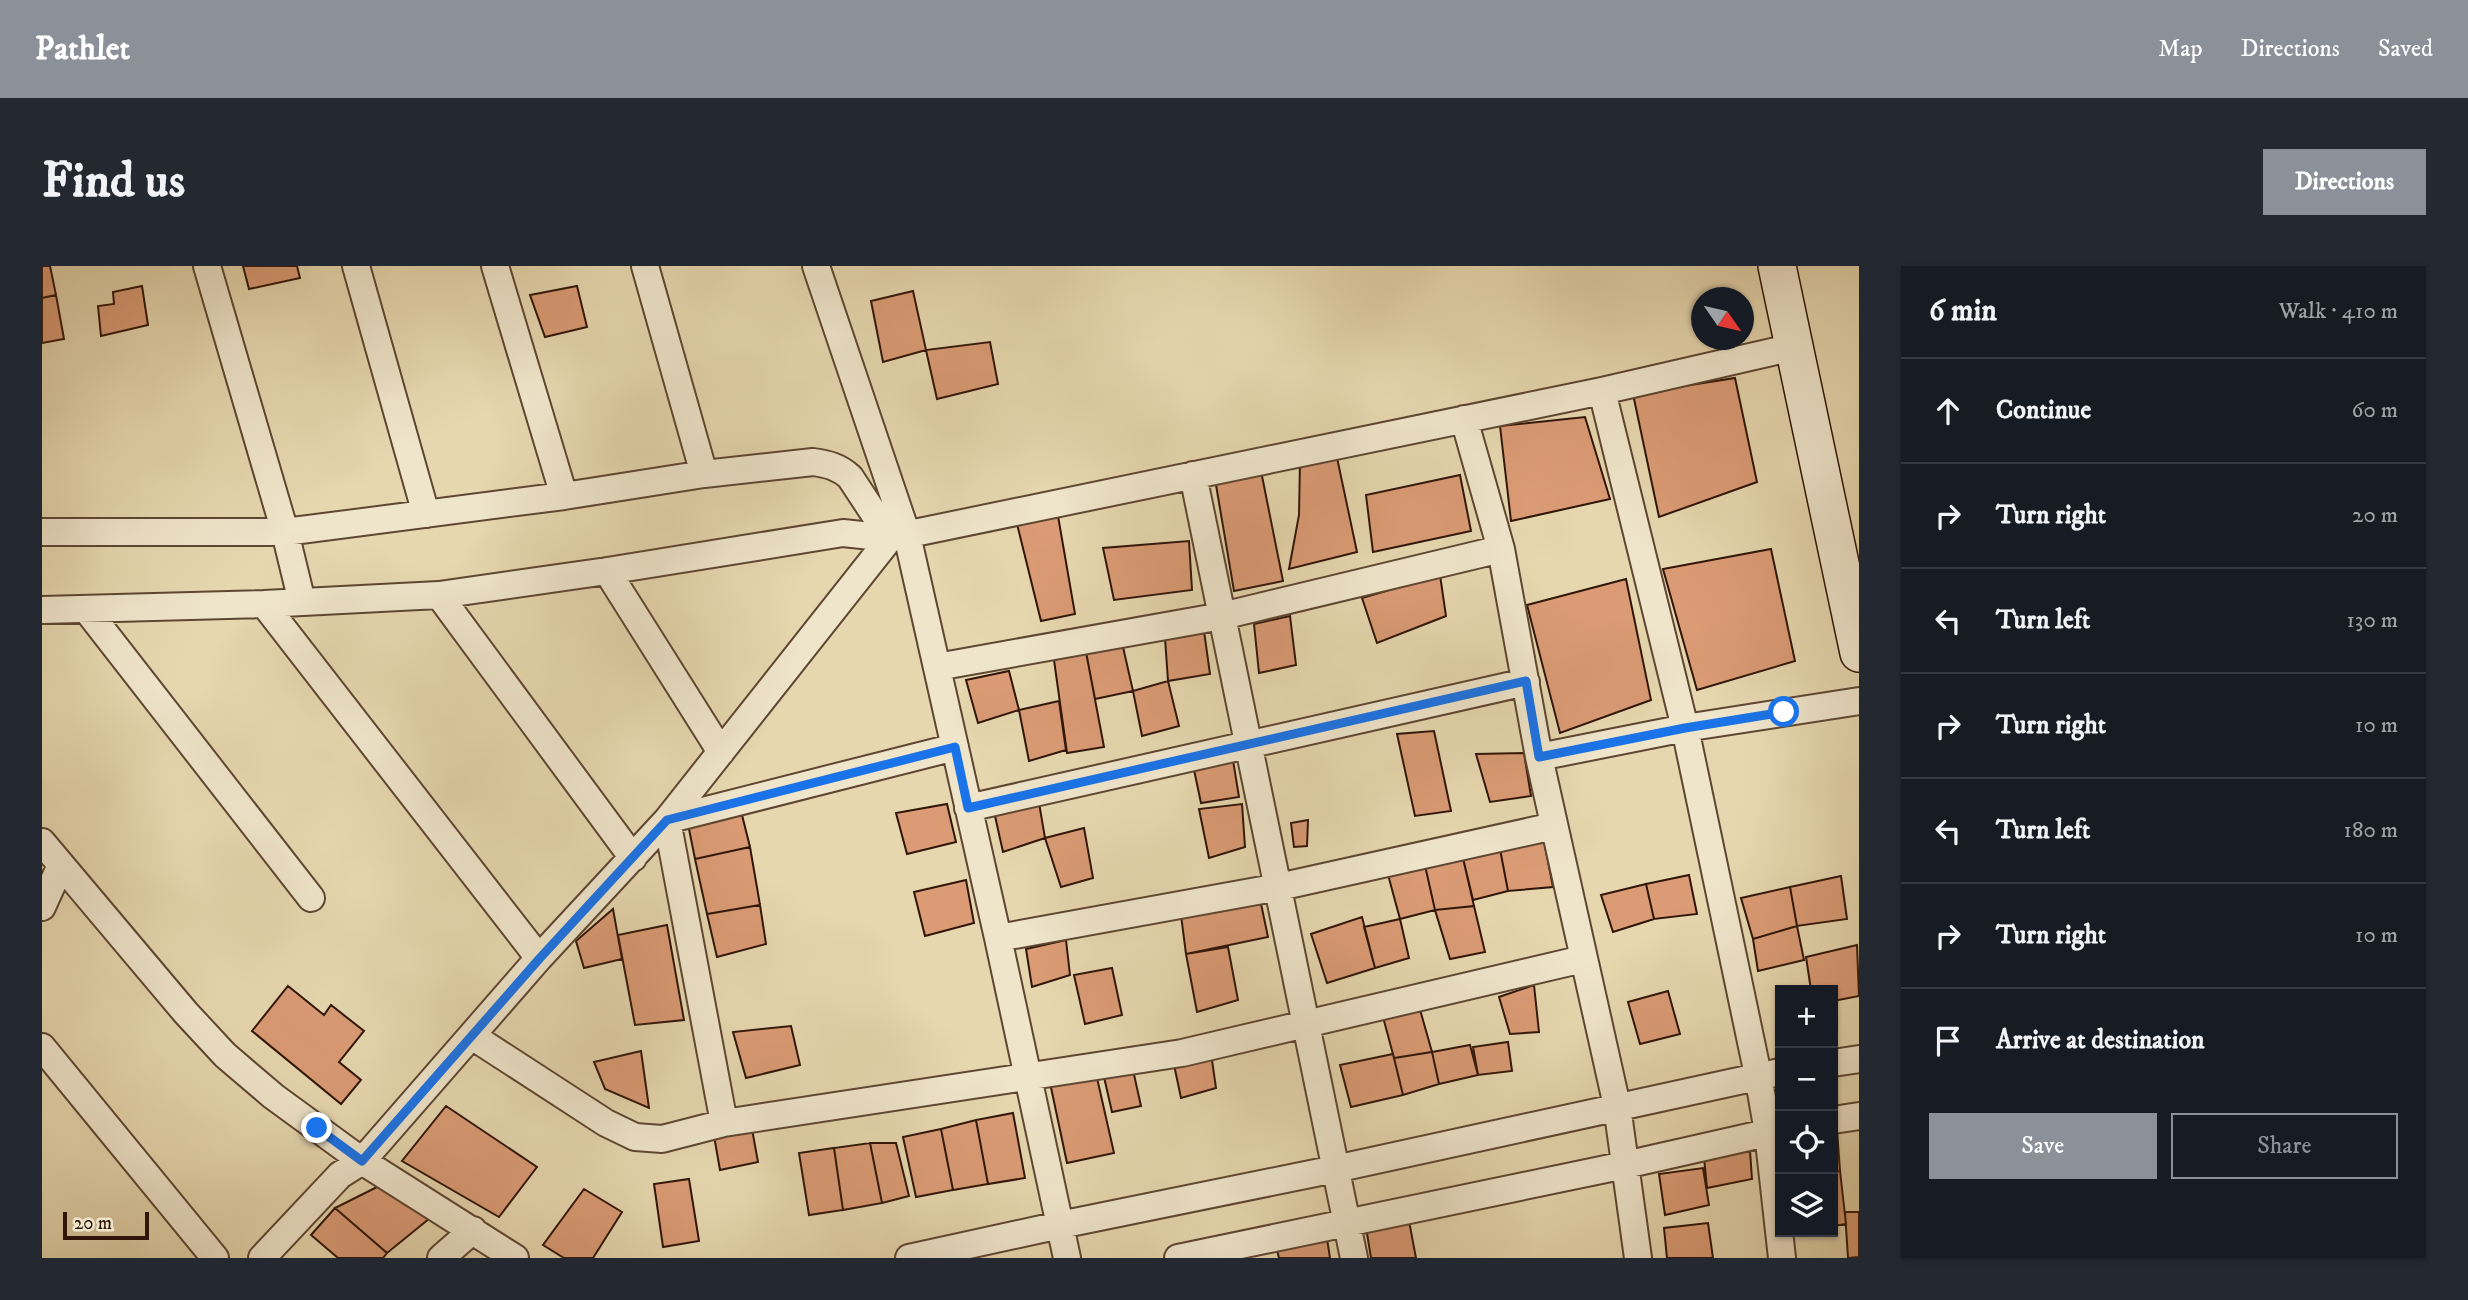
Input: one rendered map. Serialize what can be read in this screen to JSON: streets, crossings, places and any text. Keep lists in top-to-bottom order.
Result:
{
  "scale_bar": "20 m",
  "north": "bottom right",
  "page": {
    "header": "Pathlet",
    "nav": ["Map", "Directions", "Saved"],
    "buttons": [
      "Directions",
      ["Save", "Share"]
    ],
    "title": "Find us",
    "heading": ["6 min", "Walk · 410 m"],
    "list": [
      ["Continue", "60 m"],
      ["Turn right", "20 m"],
      ["Turn left", "130 m"],
      ["Turn right", "10 m"],
      ["Turn left", "180 m"],
      ["Turn right", "10 m"],
      "Arrive at destination"
    ],
    "map_buttons": ["+", "−"],
    "scale": "20 m"
  }
}
